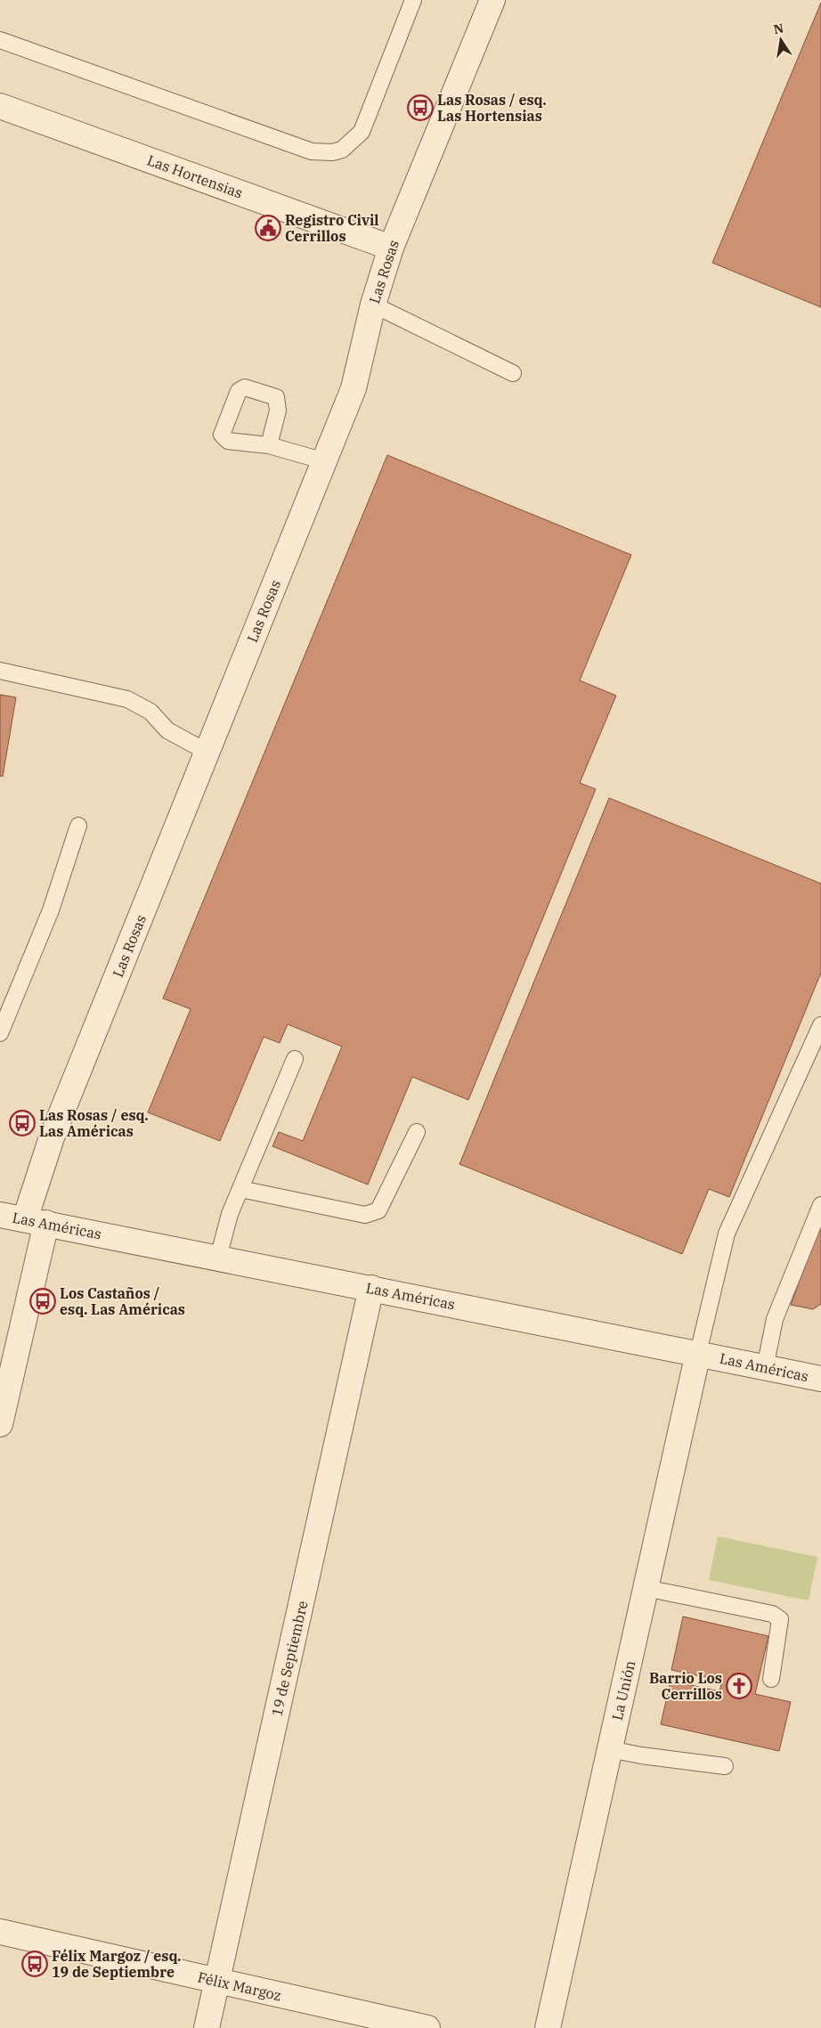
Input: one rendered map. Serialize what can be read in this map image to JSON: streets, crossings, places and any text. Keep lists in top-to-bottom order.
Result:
{
  "streets": {
    "street": [
      "Las Hortensias",
      "Las Rosas",
      "Las Américas",
      "19 de Septiembre",
      "La Unión",
      "Félix Margoz"
    ]
  },
  "crossings": [
    ["Las Hortensias", "Las Rosas"],
    ["Las Rosas", "Las Américas"],
    ["Las Américas", "19 de Septiembre"],
    ["Las Américas", "La Unión"],
    ["19 de Septiembre", "Félix Margoz"]
  ],
  "places": {
    "bus stop": [
      "Las Rosas / esq. Las Hortensias",
      "Las Rosas / esq. Las Américas",
      "Los Castaños / esq. Las Américas",
      "Félix Margoz / esq. 19 de Septiembre"
    ],
    "public building": ["Registro Civil Cerrillos"],
    "church": ["Barrio Los Cerrillos"]
  },
  "north": "top"
}
